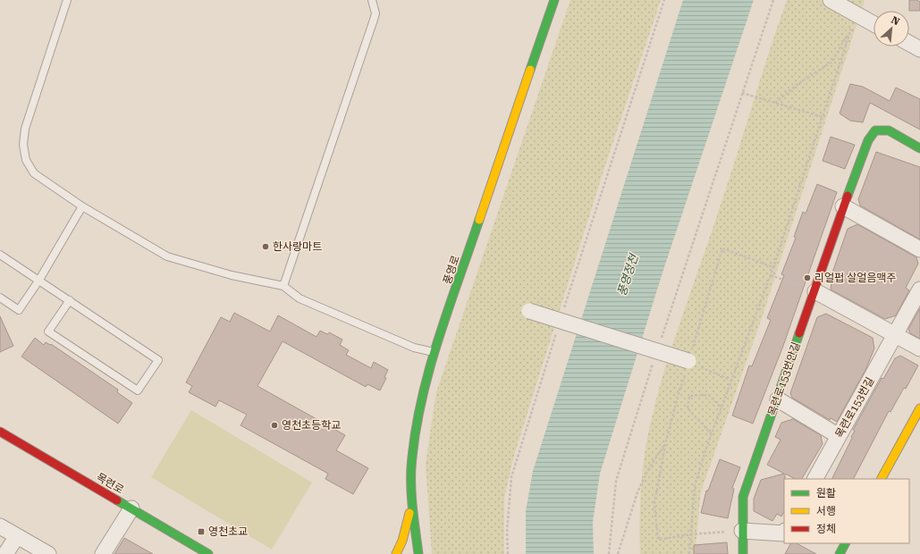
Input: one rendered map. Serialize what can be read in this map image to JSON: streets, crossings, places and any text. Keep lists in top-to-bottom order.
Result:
{
  "streets": {
    "main road": ["풍영로", "목련로153번안길", "목련로"],
    "street": ["목련로153번길"]
  },
  "water": ["풍영정천"],
  "places": {
    "other": ["한사랑마트", "리얼펍 살얼음맥주", "영천초등학교"],
    "transit": ["영천초교"]
  },
  "legend": ["원활", "서행", "정체"],
  "north": "top right"
}
